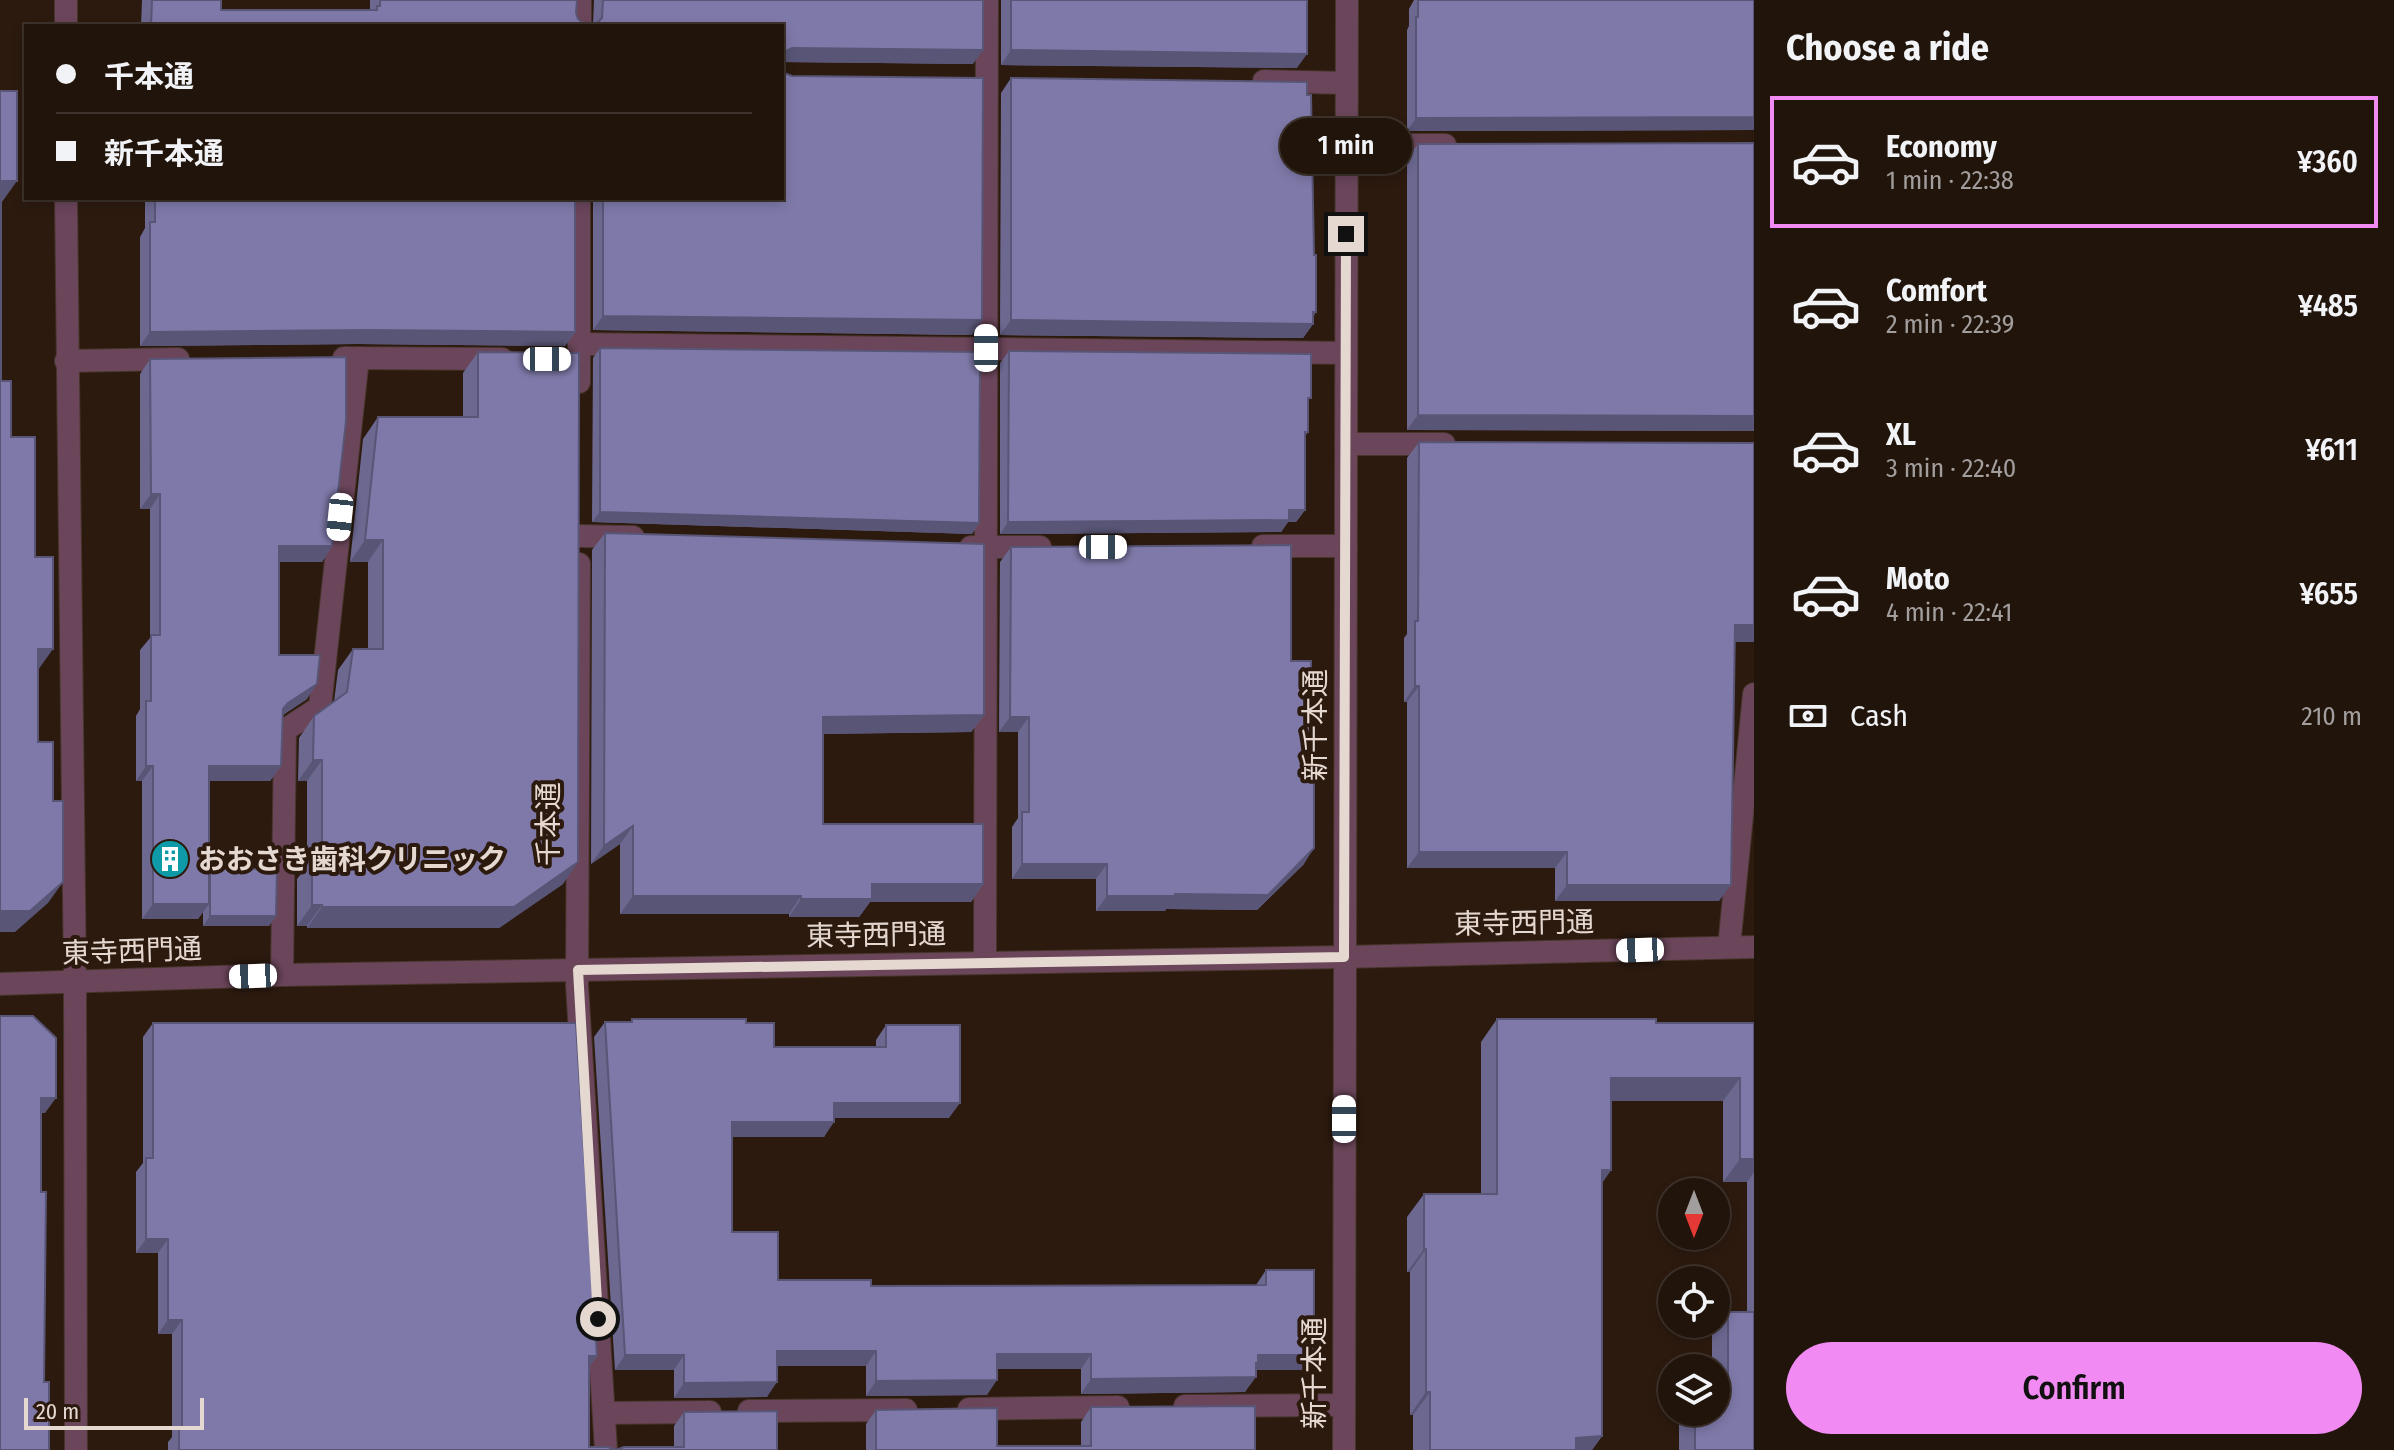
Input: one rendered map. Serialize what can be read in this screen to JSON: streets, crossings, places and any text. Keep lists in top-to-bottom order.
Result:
{
  "streets": {
    "street": ["新千本通", "千本通", "東寺西門通"]
  },
  "crossings": [
    ["新千本通", "東寺西門通"],
    ["千本通", "東寺西門通"]
  ],
  "places": {
    "building": ["おおさき歯科クリニック"]
  },
  "scale_bar": "20 m",
  "north": "bottom",
  "page": {
    "heading": "Choose a ride",
    "banner": ["千本通", "新千本通"],
    "list": [
      {
        "name": "Economy",
        "note": "1 min · 22:38",
        "value": "¥360"
      },
      {
        "name": "Comfort",
        "note": "2 min · 22:39",
        "value": "¥485"
      },
      {
        "name": "XL",
        "note": "3 min · 22:40",
        "value": "¥611"
      },
      {
        "name": "Moto",
        "note": "4 min · 22:41",
        "value": "¥655"
      }
    ],
    "bubble": "1 min",
    "pay": ["Cash", "210 m"],
    "buttons": "Confirm",
    "scale": "20 m"
  }
}
